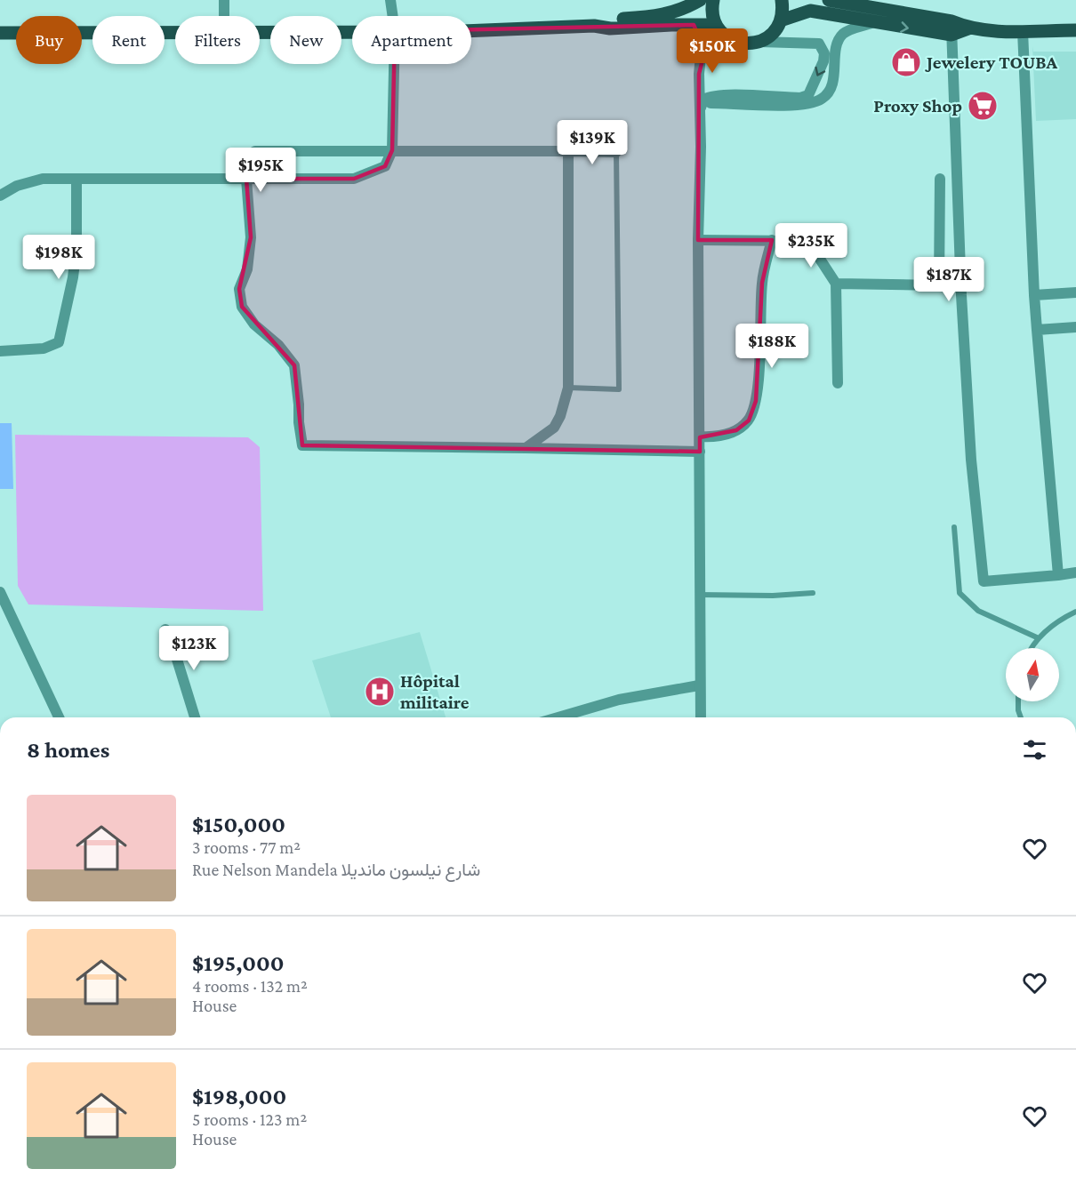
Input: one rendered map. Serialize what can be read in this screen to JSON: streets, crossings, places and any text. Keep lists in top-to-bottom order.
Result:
{
  "places": {
    "shop": ["Jewelery TOUBA"],
    "supermarket": ["Proxy Shop"],
    "hospital": ["Hôpital militaire"]
  },
  "north": "top",
  "page": {
    "chip": [
      "Buy",
      "Rent",
      "Filters",
      "New",
      "Apartment"
    ],
    "price": [
      "$150K",
      "$139K",
      "$195K",
      "$235K",
      "$198K",
      "$187K",
      "$188K",
      "$123K"
    ],
    "heading": "8 homes",
    "list": [
      {
        "name": "$150,000",
        "note": "3 rooms · 77 m² · Rue Nelson Mandela شارع نيلسون مانديلا"
      },
      {
        "name": "$195,000",
        "note": "4 rooms · 132 m² · House"
      },
      {
        "name": "$198,000",
        "note": "5 rooms · 123 m² · House"
      }
    ]
  }
}
